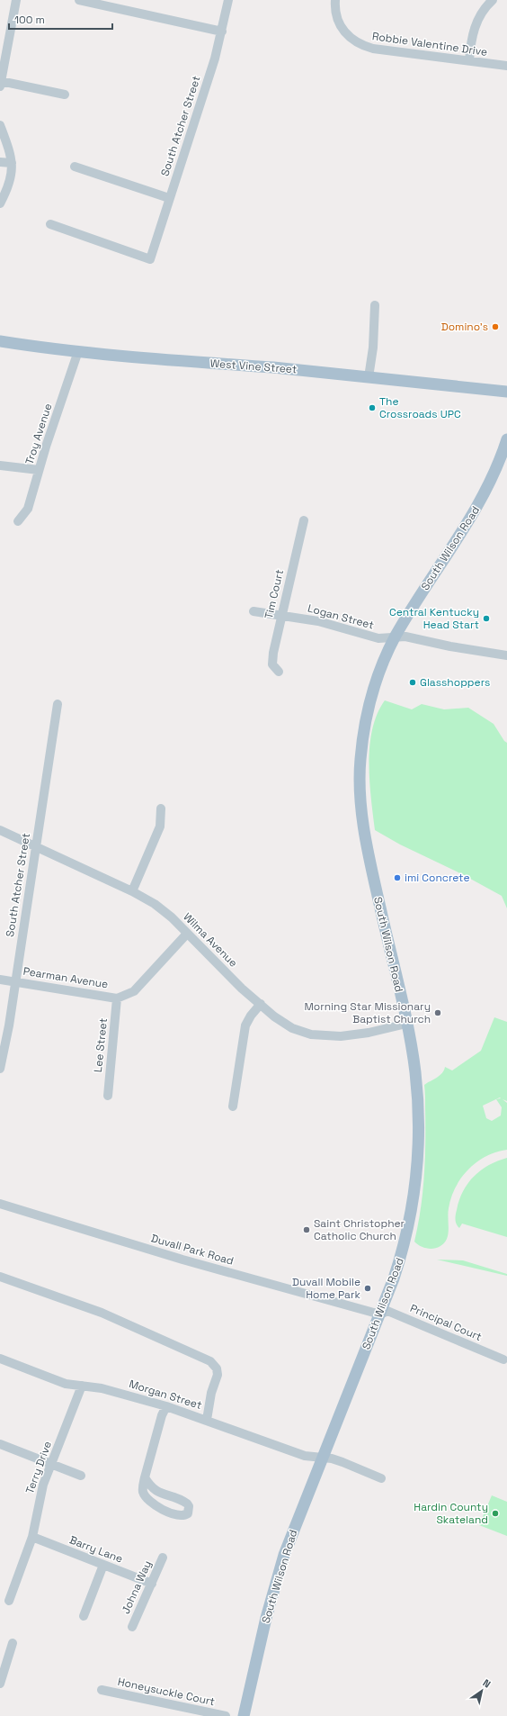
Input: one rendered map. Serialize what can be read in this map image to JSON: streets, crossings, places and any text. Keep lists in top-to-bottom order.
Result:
{
  "streets": {
    "main road": ["West Vine Street", "South Wilson Road"],
    "street": [
      "Robbie Valentine Drive",
      "South Atcher Street",
      "Troy Avenue",
      "Tim Court",
      "Logan Street",
      "Wilma Avenue",
      "Pearman Avenue",
      "Lee Street",
      "Duvall Park Road",
      "Principal Court",
      "Morgan Street",
      "Terry Drive",
      "Barry Lane",
      "Johna Way",
      "Honeysuckle Court"
    ]
  },
  "crossings": [
    ["South Atcher Street", "Wilma Avenue"],
    ["South Atcher Street", "Pearman Avenue"],
    ["West Vine Street", "Troy Avenue"],
    ["South Wilson Road", "Logan Street"],
    ["South Wilson Road", "Wilma Avenue"],
    ["South Wilson Road", "Duvall Park Road"],
    ["South Wilson Road", "Principal Court"],
    ["South Wilson Road", "Morgan Street"],
    ["Tim Court", "Logan Street"],
    ["Wilma Avenue", "Pearman Avenue"],
    ["Pearman Avenue", "Lee Street"],
    ["Duvall Park Road", "Principal Court"],
    ["Morgan Street", "Terry Drive"],
    ["Terry Drive", "Barry Lane"],
    ["Barry Lane", "Johna Way"]
  ],
  "places": [
    "Domino's",
    "The Crossroads UPC",
    "Central Kentucky Head Start",
    "Glasshoppers",
    "imi Concrete",
    "Morning Star Missionary Baptist Church",
    "Saint Christopher Catholic Church",
    "Duvall Mobile Home Park",
    "Hardin County Skateland"
  ],
  "scale_bar": "100 m",
  "north": "top right"
}
